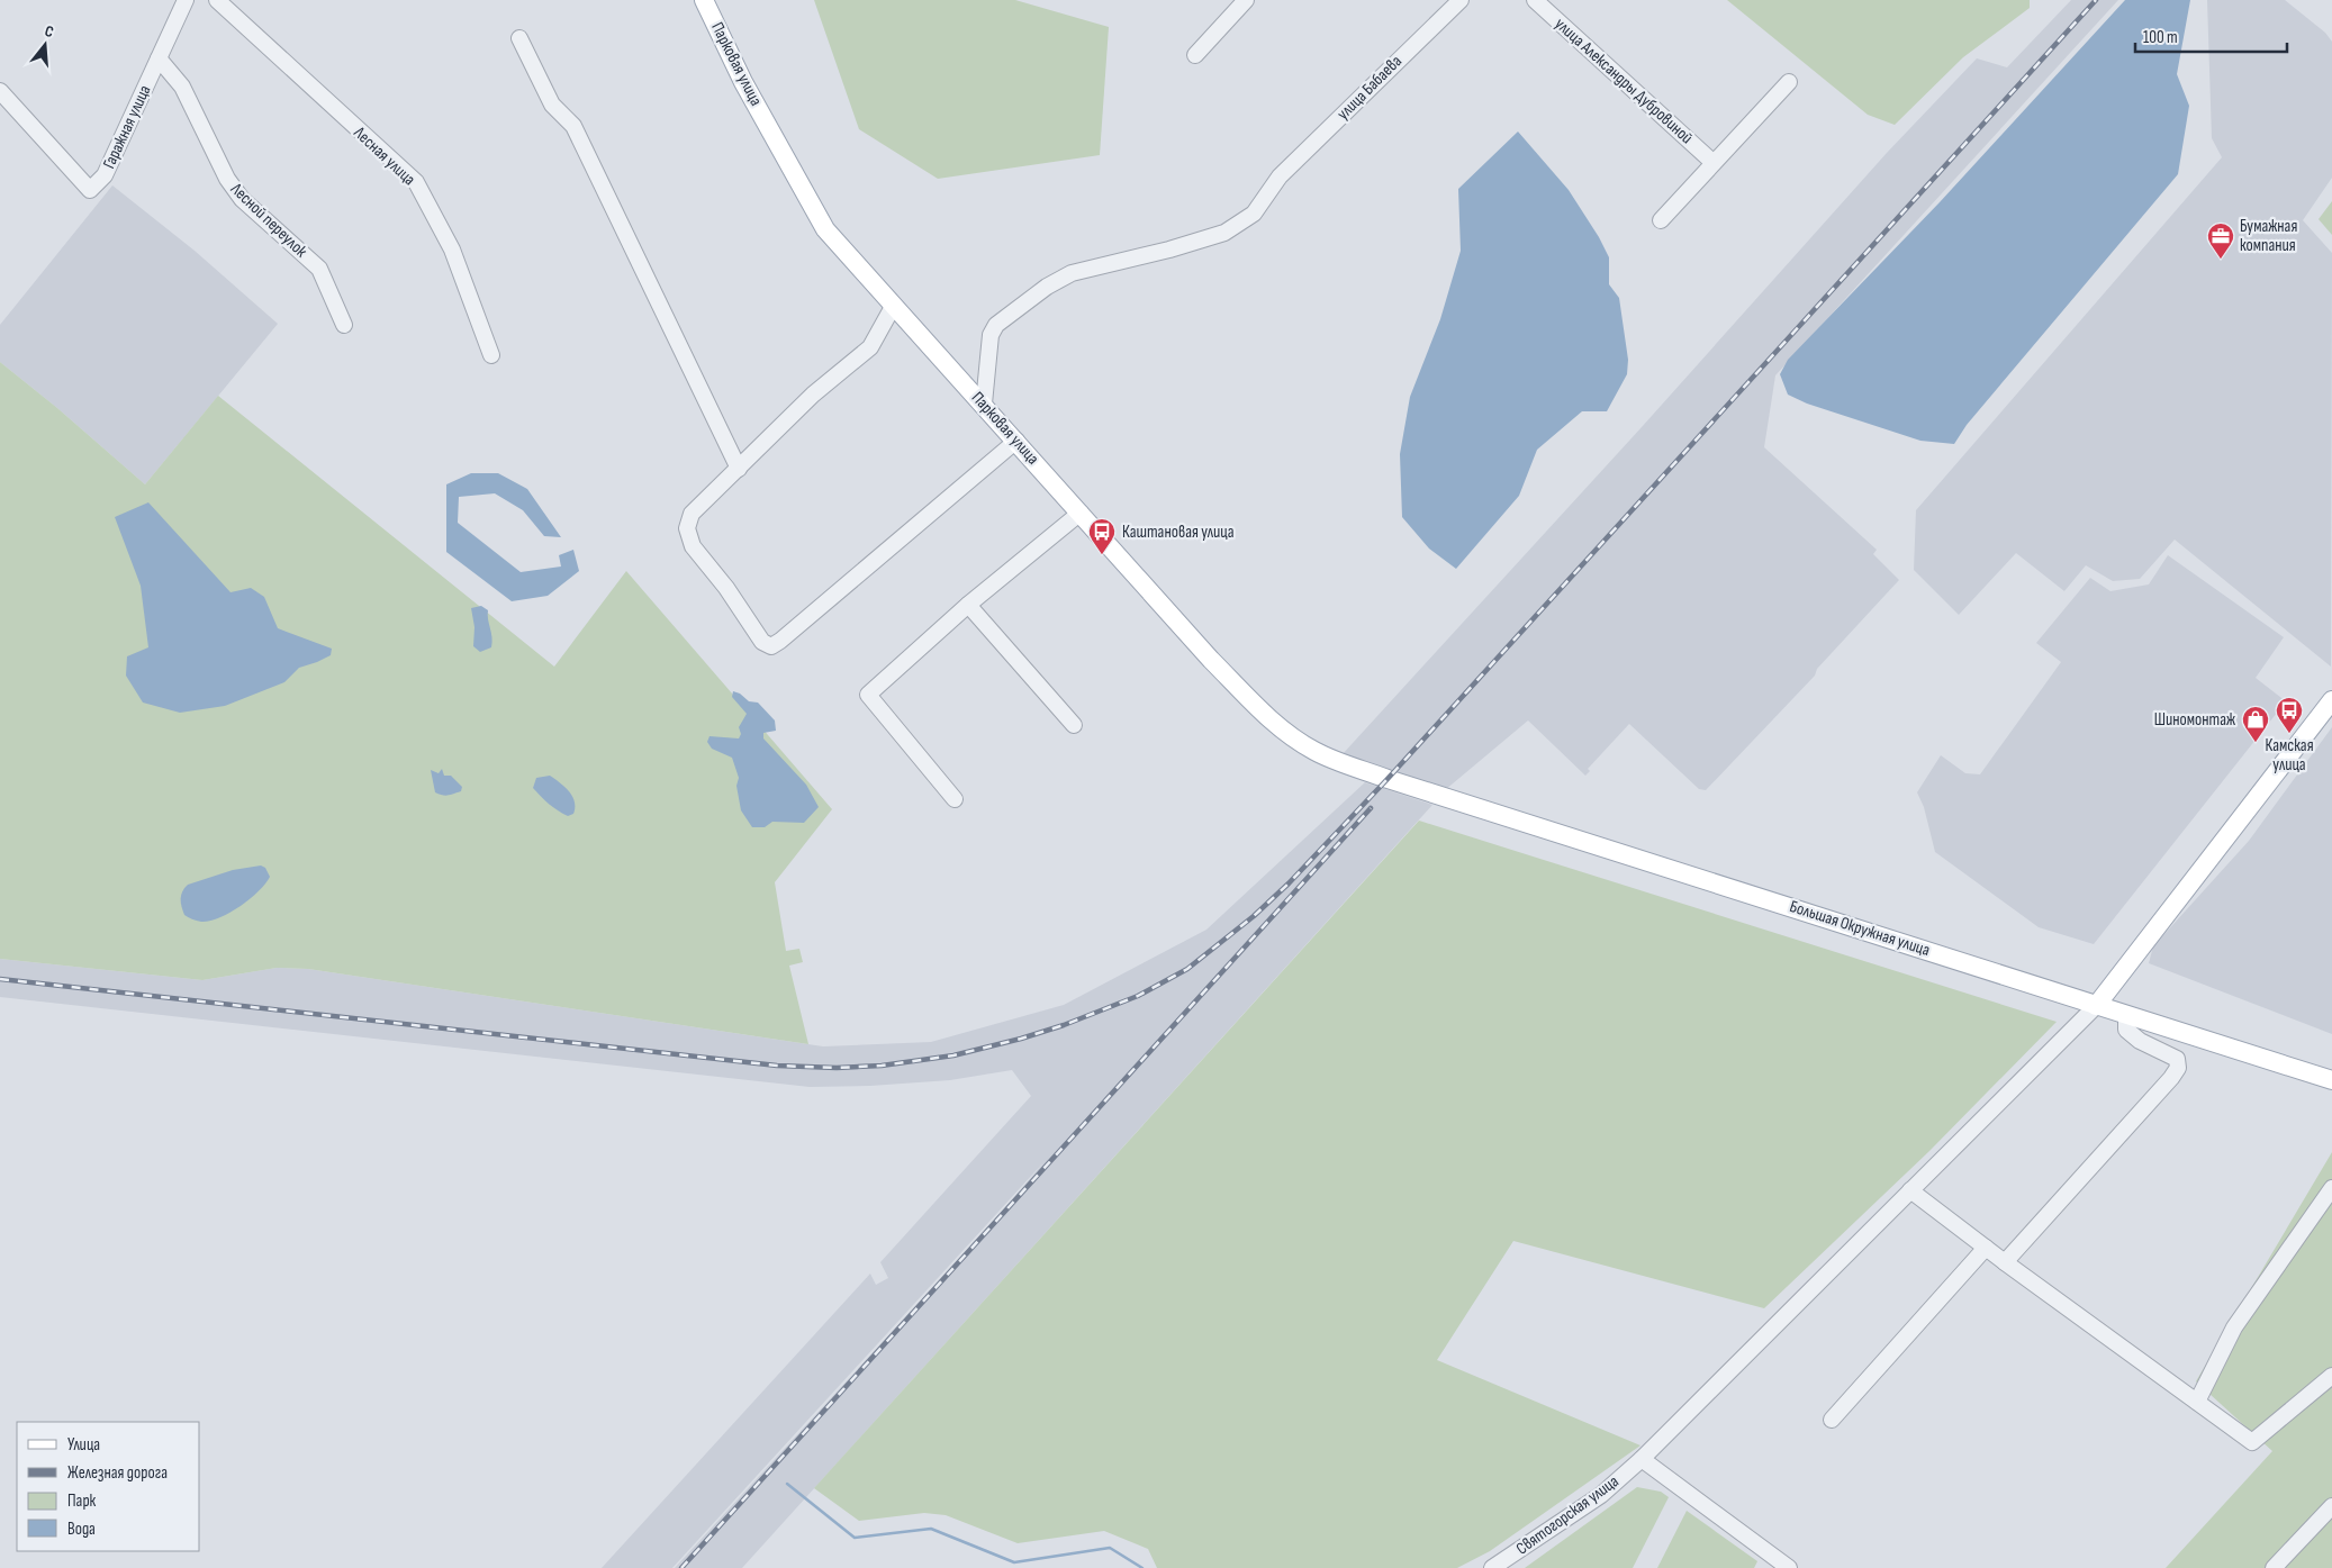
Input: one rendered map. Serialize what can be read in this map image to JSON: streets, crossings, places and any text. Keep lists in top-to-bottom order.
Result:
{
  "streets": {
    "main road": ["Парковая улица", "Большая Окружная улица"],
    "street": [
      "улица Александры Дубровиной",
      "улица Бабаева",
      "Гаражная улица",
      "Лесная улица",
      "Лесной переулок",
      "Святогорская улица"
    ]
  },
  "crossings": [
    ["Парковая улица", "улица Бабаева"],
    ["Парковая улица", "Большая Окружная улица"],
    ["Гаражная улица", "Лесной переулок"],
    ["Большая Окружная улица", "Святогорская улица"]
  ],
  "places": {
    "office": ["Бумажная компания"],
    "bus stop": ["Каштановая улица", "Камская улица"],
    "shop": ["Шиномонтаж"]
  },
  "legend": [
    "Улица",
    "Железная дорога",
    "Парк",
    "Вода"
  ],
  "scale_bar": "100 m",
  "north": "top"
}
